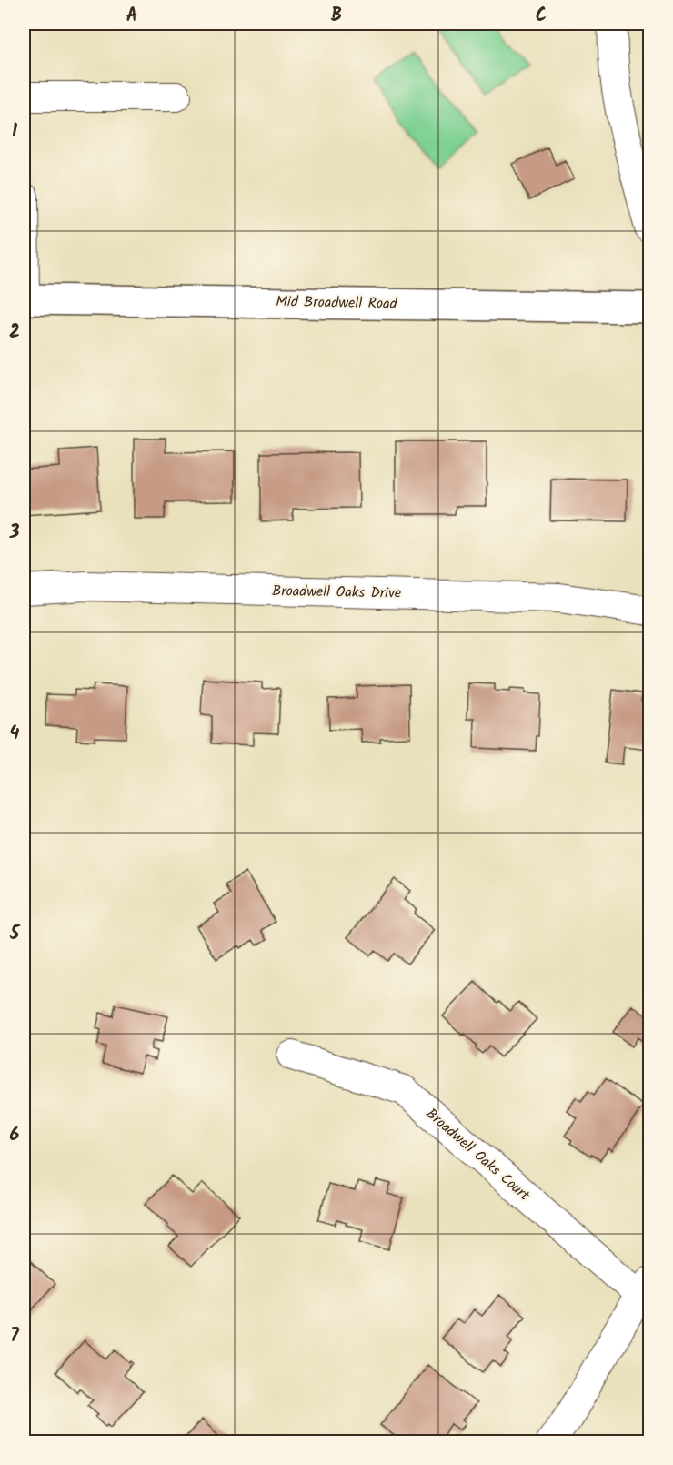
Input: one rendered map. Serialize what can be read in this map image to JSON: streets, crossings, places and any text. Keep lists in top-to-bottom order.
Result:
{
  "streets": {
    "street": ["Mid Broadwell Road", "Broadwell Oaks Drive", "Broadwell Oaks Court"]
  },
  "grid": {
    "columns": ["A", "B", "C"],
    "rows": [
      "1",
      "2",
      "3",
      "4",
      "5",
      "6",
      "7"
    ]
  }
}
